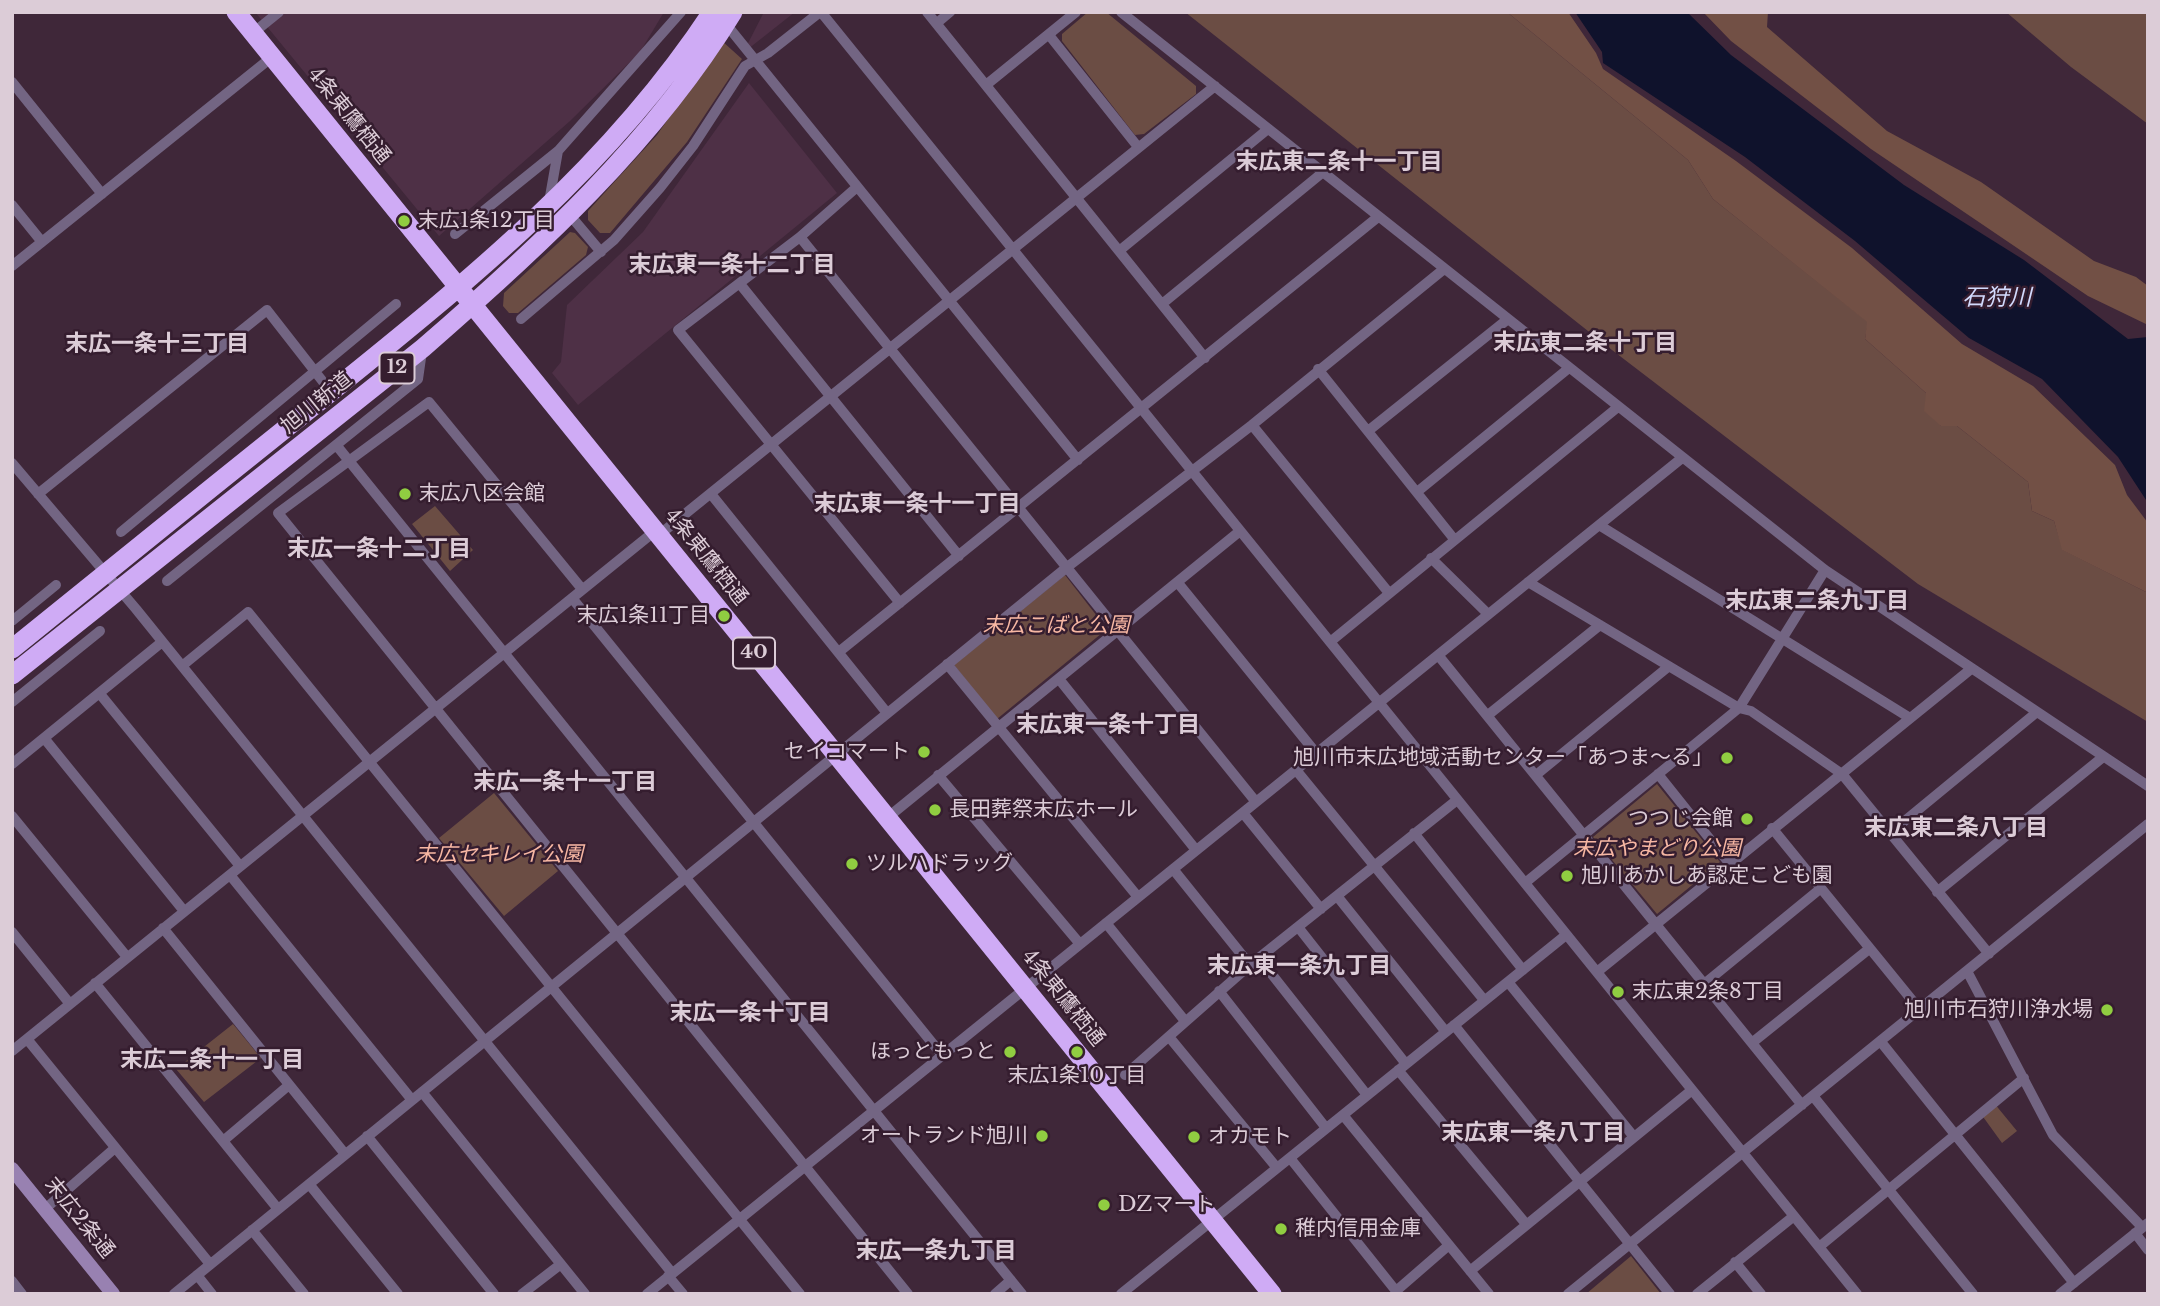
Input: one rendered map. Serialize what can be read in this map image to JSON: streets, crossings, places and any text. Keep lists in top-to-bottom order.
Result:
{
  "streets": {
    "highway": [
      "4条東鷹栖通",
      "12",
      "旭川新道",
      "40"
    ],
    "street": ["末広2条通"]
  },
  "crossings": [
    ["4条東鷹栖通", "旭川新道"]
  ],
  "districts": [
    "末広東二条十一丁目",
    "末広東一条十二丁目",
    "末広東二条十丁目",
    "末広一条十三丁目",
    "末広東一条十一丁目",
    "末広一条十二丁目",
    "末広東二条九丁目",
    "末広東一条十丁目",
    "末広一条十一丁目",
    "末広東二条八丁目",
    "末広東一条九丁目",
    "末広一条十丁目",
    "末広二条十一丁目",
    "末広東一条八丁目",
    "末広一条九丁目"
  ],
  "water": ["石狩川"],
  "parks": ["末広こばと公園", "末広やまどり公園", "末広セキレイ公園"],
  "places": [
    "末広1条12丁目",
    "末広八区会館",
    "末広1条11丁目",
    "セイコマート",
    "旭川市末広地域活動センター「あつま〜る」",
    "長田葬祭末広ホール",
    "つつじ会館",
    "ツルハドラッグ",
    "旭川あかしあ認定こども園",
    "末広東2条8丁目",
    "旭川市石狩川浄水場",
    "ほっともっと",
    "末広1条10丁目",
    "オートランド旭川",
    "オカモト",
    "DZマート",
    "稚内信用金庫"
  ]
}
